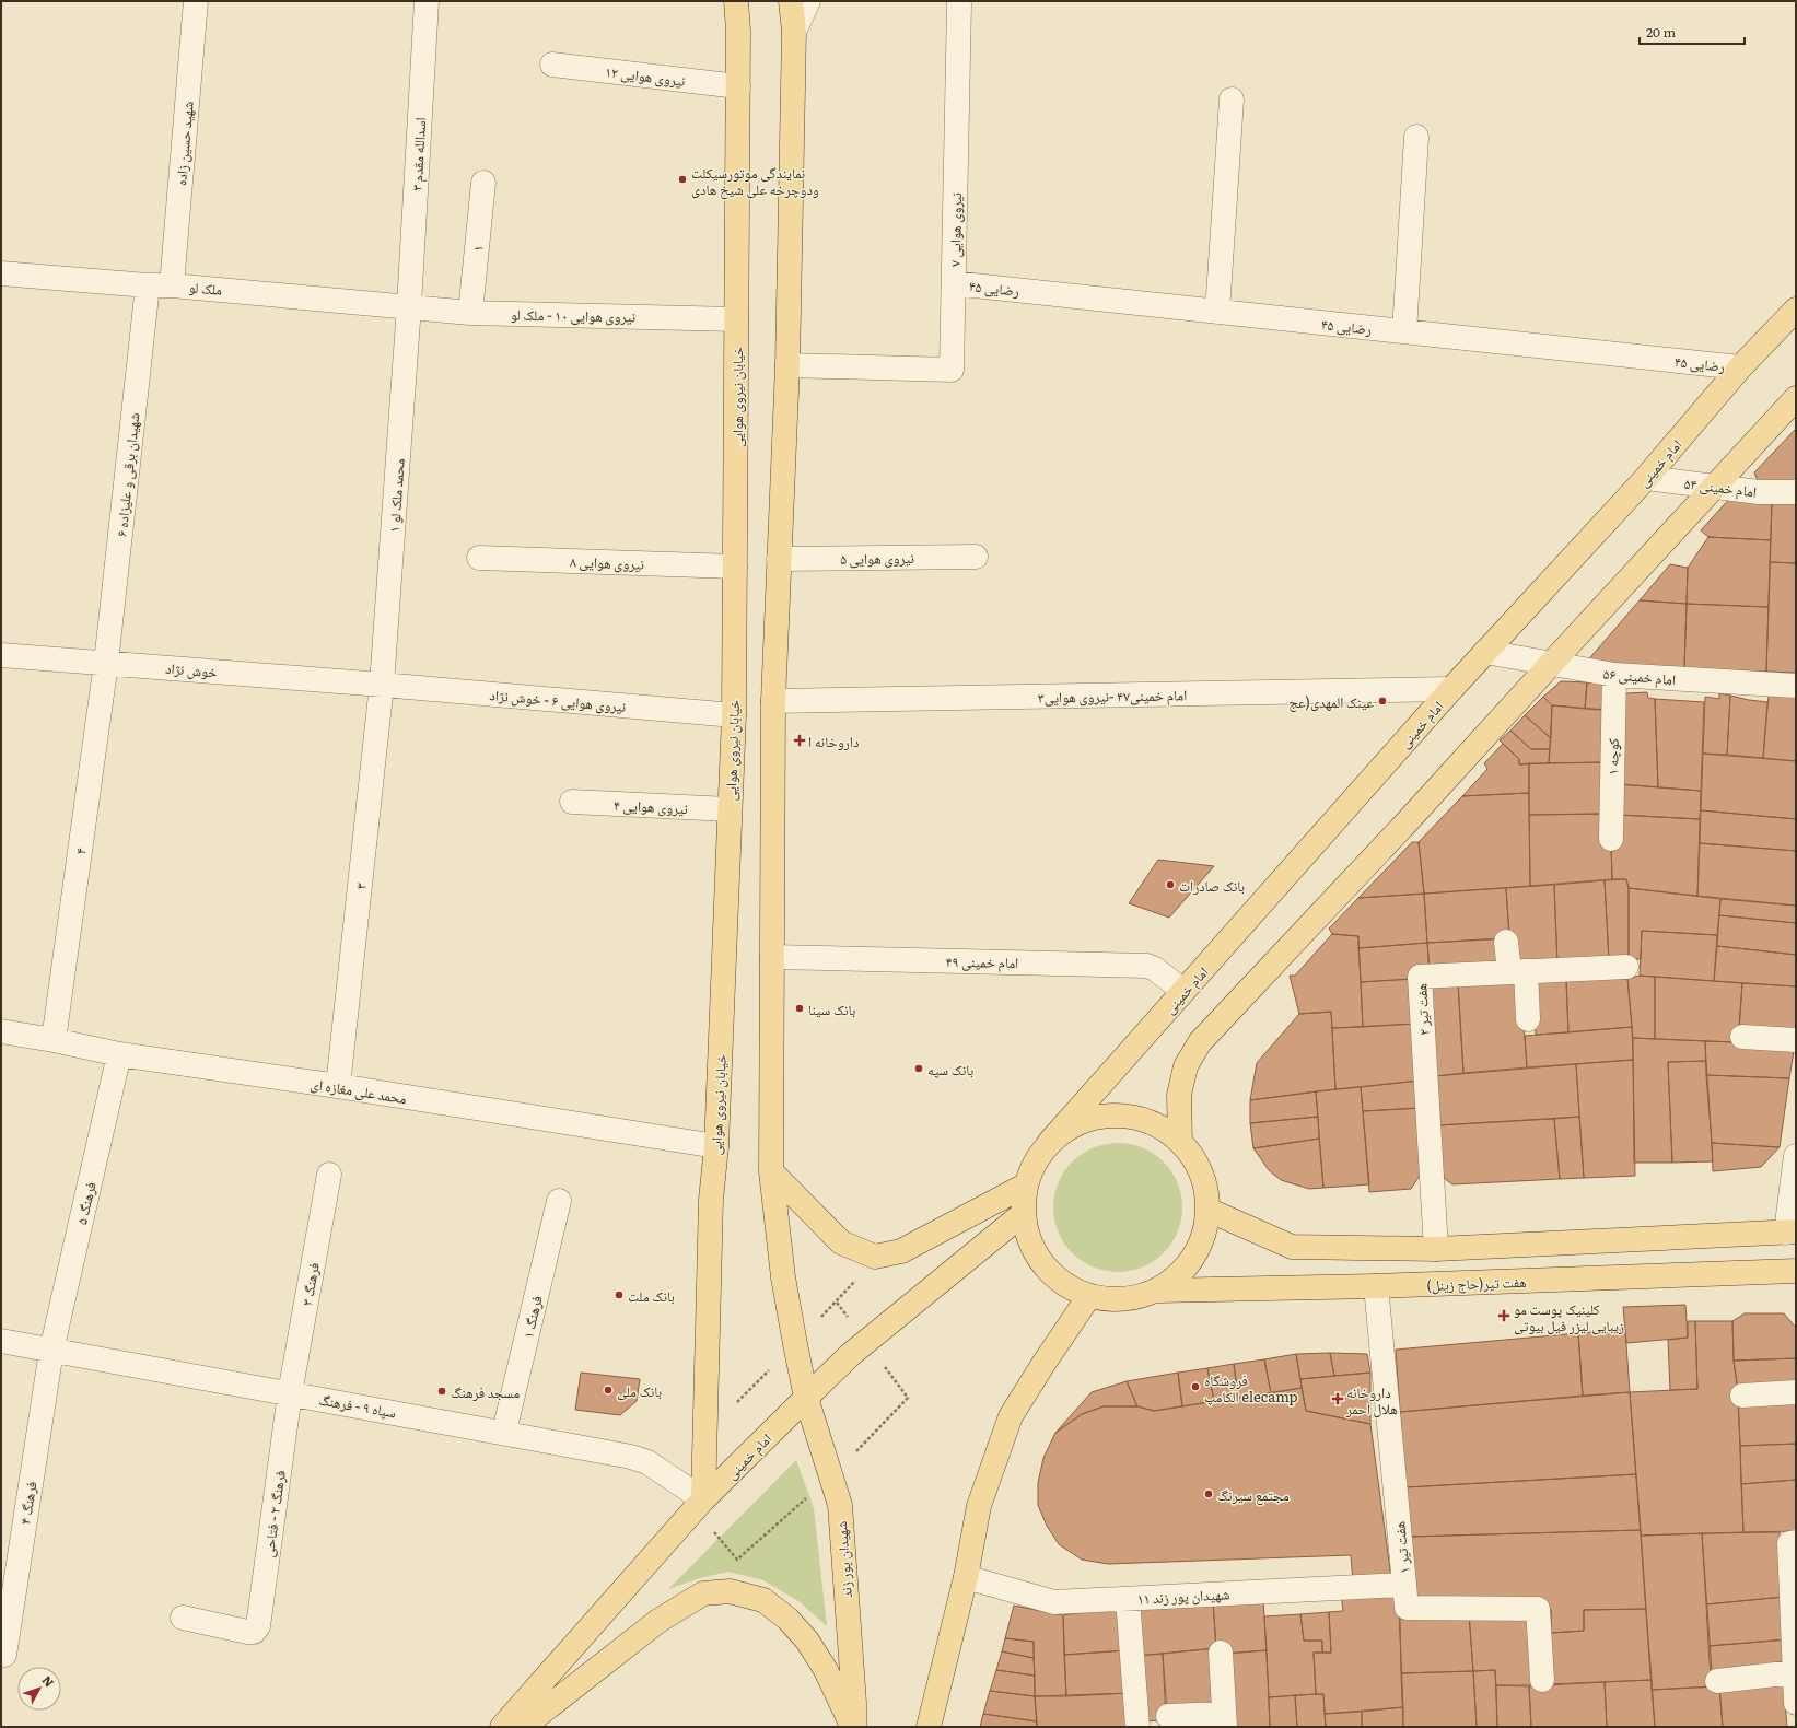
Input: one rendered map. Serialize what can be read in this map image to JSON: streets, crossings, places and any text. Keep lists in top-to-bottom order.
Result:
{
  "streets": {
    "main road": [
      "خیابان نیروی هوایی",
      "امام خمینی",
      "هفت تیر(حاج زینل)",
      "شهیدان پور زند"
    ],
    "street": [
      "نیروی هوایی ۱۲",
      "شهید حسین زاده",
      "۳ اسدالله مقدم",
      "نیروی هوایی ۷",
      "۱",
      "ملک لو",
      "رضایی ۴۵",
      "نیروی هوایی ۱۰ - ملک لو",
      "۶ شهیدان برقی و علیزاده",
      "امام خمینی ۵۴",
      "۱ محمد ملک لو",
      "نیروی هوایی ۵",
      "نیروی هوایی ۸",
      "خوش نژاد",
      "امام خمینی ۵۶",
      "امام خمینی۴۷ -نیروی هوایی۳",
      "نیروی هوایی ۶ - خوش نژاد",
      "کوچه ۱",
      "نیروی هوایی ۴",
      "۴",
      "۳",
      "امام خمینی ۴۹",
      "هفت تیر ۲",
      "محمد علی مغازه ای",
      "فرهنگ ۵",
      "فرهنگ ۳",
      "فرهنگ ۱",
      "سپاه ۹ - فرهنگ",
      "فرهنگ ۴",
      "فرهنگ ۲ - فتاحی",
      "هفت تیر ۱",
      "شهیدان پور زند ۱۱"
    ]
  },
  "crossings": [
    ["نیروی هوایی ۱۲", "خیابان نیروی هوایی"],
    ["شهید حسین زاده", "ملک لو"],
    ["۳ اسدالله مقدم", "ملک لو"],
    ["۳ اسدالله مقدم", "نیروی هوایی ۱۰ - ملک لو"],
    ["۳ اسدالله مقدم", "۱ محمد ملک لو"],
    ["نیروی هوایی ۷", "رضایی ۴۵"],
    ["۱", "نیروی هوایی ۱۰ - ملک لو"],
    ["ملک لو", "نیروی هوایی ۱۰ - ملک لو"],
    ["ملک لو", "۶ شهیدان برقی و علیزاده"],
    ["ملک لو", "۱ محمد ملک لو"],
    ["رضایی ۴۵", "امام خمینی"],
    ["نیروی هوایی ۱۰ - ملک لو", "خیابان نیروی هوایی"],
    ["نیروی هوایی ۱۰ - ملک لو", "۱ محمد ملک لو"],
    ["خیابان نیروی هوایی", "امام خمینی"],
    ["خیابان نیروی هوایی", "نیروی هوایی ۸"],
    ["خیابان نیروی هوایی", "نیروی هوایی ۶ - خوش نژاد"],
    ["خیابان نیروی هوایی", "نیروی هوایی ۴"],
    ["خیابان نیروی هوایی", "محمد علی مغازه ای"],
    ["خیابان نیروی هوایی", "سپاه ۹ - فرهنگ"],
    ["امام خمینی", "امام خمینی ۵۴"],
    ["امام خمینی", "امام خمینی ۵۶"],
    ["امام خمینی", "امام خمینی۴۷ -نیروی هوایی۳"],
    ["امام خمینی", "امام خمینی ۴۹"],
    ["امام خمینی", "سپاه ۹ - فرهنگ"],
    ["امام خمینی", "شهیدان پور زند"],
    ["۶ شهیدان برقی و علیزاده", "خوش نژاد"],
    ["۶ شهیدان برقی و علیزاده", "۴"],
    ["۱ محمد ملک لو", "خوش نژاد"],
    ["۱ محمد ملک لو", "نیروی هوایی ۶ - خوش نژاد"],
    ["۱ محمد ملک لو", "۳"],
    ["خوش نژاد", "نیروی هوایی ۶ - خوش نژاد"],
    ["خوش نژاد", "۴"],
    ["خوش نژاد", "۳"],
    ["امام خمینی ۵۶", "کوچه ۱"],
    ["نیروی هوایی ۶ - خوش نژاد", "۳"],
    ["۴", "محمد علی مغازه ای"],
    ["۳", "محمد علی مغازه ای"],
    ["محمد علی مغازه ای", "فرهنگ ۵"],
    ["فرهنگ ۵", "سپاه ۹ - فرهنگ"],
    ["فرهنگ ۵", "فرهنگ ۴"],
    ["هفت تیر(حاج زینل)", "هفت تیر ۱"],
    ["فرهنگ ۳", "سپاه ۹ - فرهنگ"],
    ["فرهنگ ۳", "فرهنگ ۲ - فتاحی"],
    ["فرهنگ ۱", "سپاه ۹ - فرهنگ"],
    ["سپاه ۹ - فرهنگ", "فرهنگ ۴"],
    ["سپاه ۹ - فرهنگ", "فرهنگ ۲ - فتاحی"],
    ["هفت تیر ۱", "شهیدان پور زند ۱۱"]
  ],
  "places": {
    "other": [
      "نمایندگی موتورسیکلت ودوچرخه علی شیخ هادی",
      "عینک المهدی(عج",
      "بانک صادرات",
      "بانک سینا",
      "بانک سپه",
      "بانک ملت",
      "فروشگاه الکامپ elecamp",
      "بانک ملی",
      "مسجد فرهنگ",
      "مجتمع سیرنگ"
    ],
    "health": ["داروخانه ا", "کلینیک پوست مو زیبایی لیزر فیل بیوتی", "داروخانه هلال احمر"]
  },
  "scale_bar": "20 m",
  "north": "top right"
}
